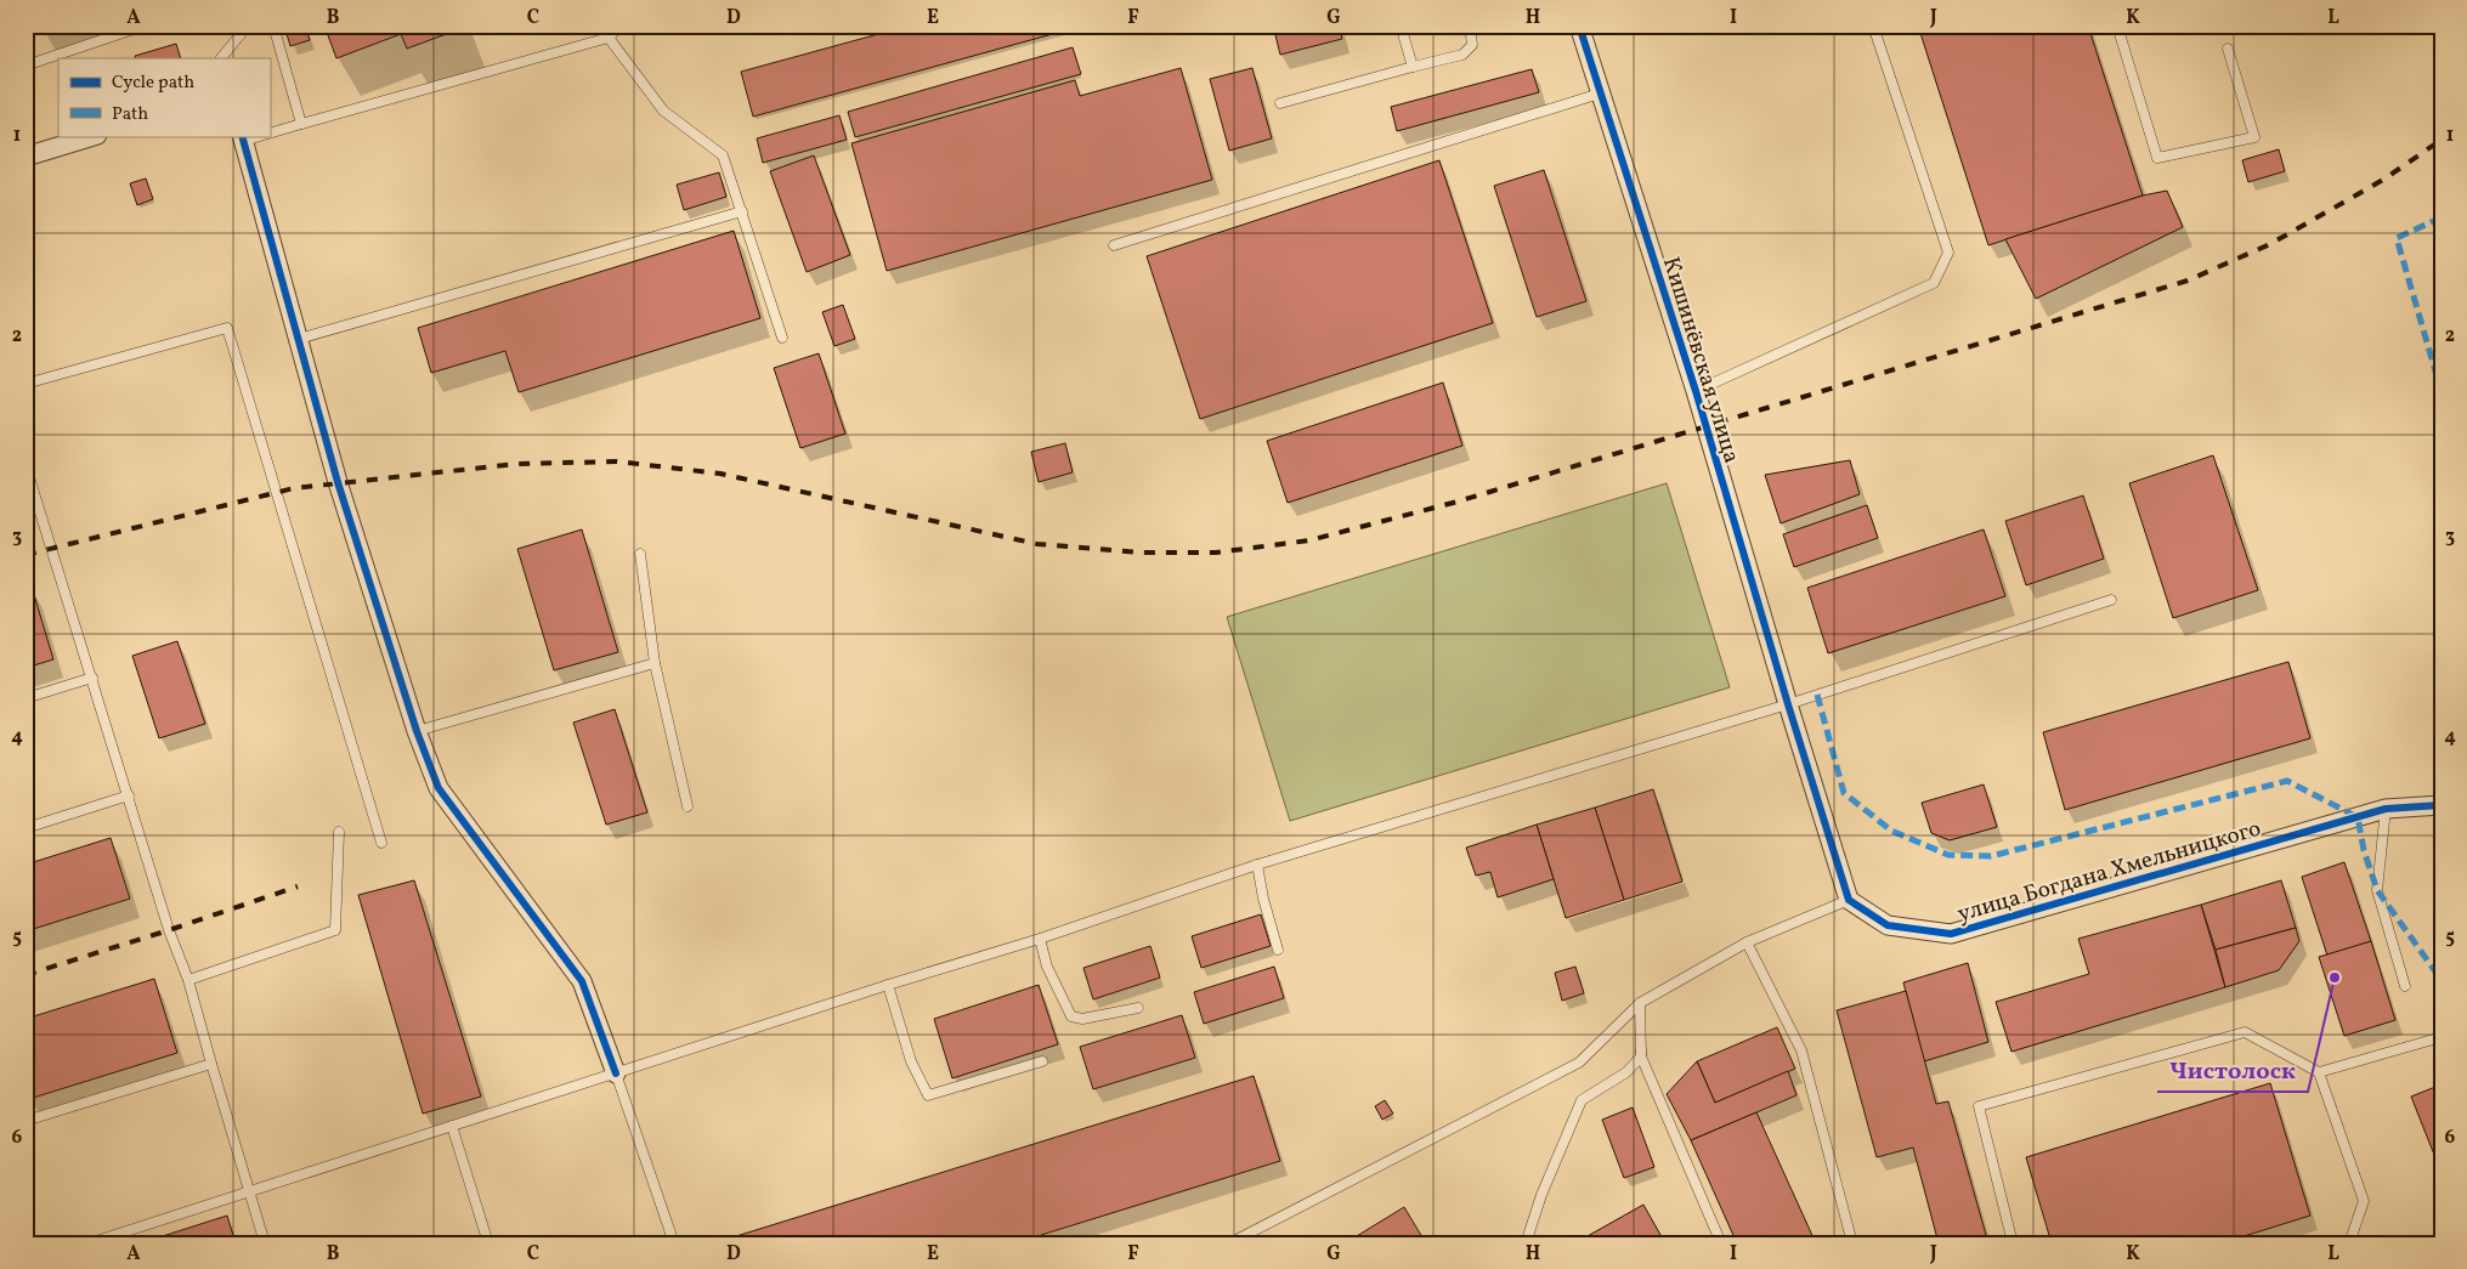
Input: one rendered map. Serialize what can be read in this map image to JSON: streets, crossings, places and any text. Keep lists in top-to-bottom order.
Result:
{
  "streets": {
    "street": ["Кишинёвская улица", "улица Богдана Хмельницкого"]
  },
  "places": ["Чистолоск"],
  "legend": ["Cycle path", "Path"],
  "grid": {
    "columns": [
      "A",
      "B",
      "C",
      "D",
      "E",
      "F",
      "G",
      "H",
      "I",
      "J",
      "K",
      "L"
    ],
    "rows": [
      "1",
      "2",
      "3",
      "4",
      "5",
      "6"
    ]
  }
}
